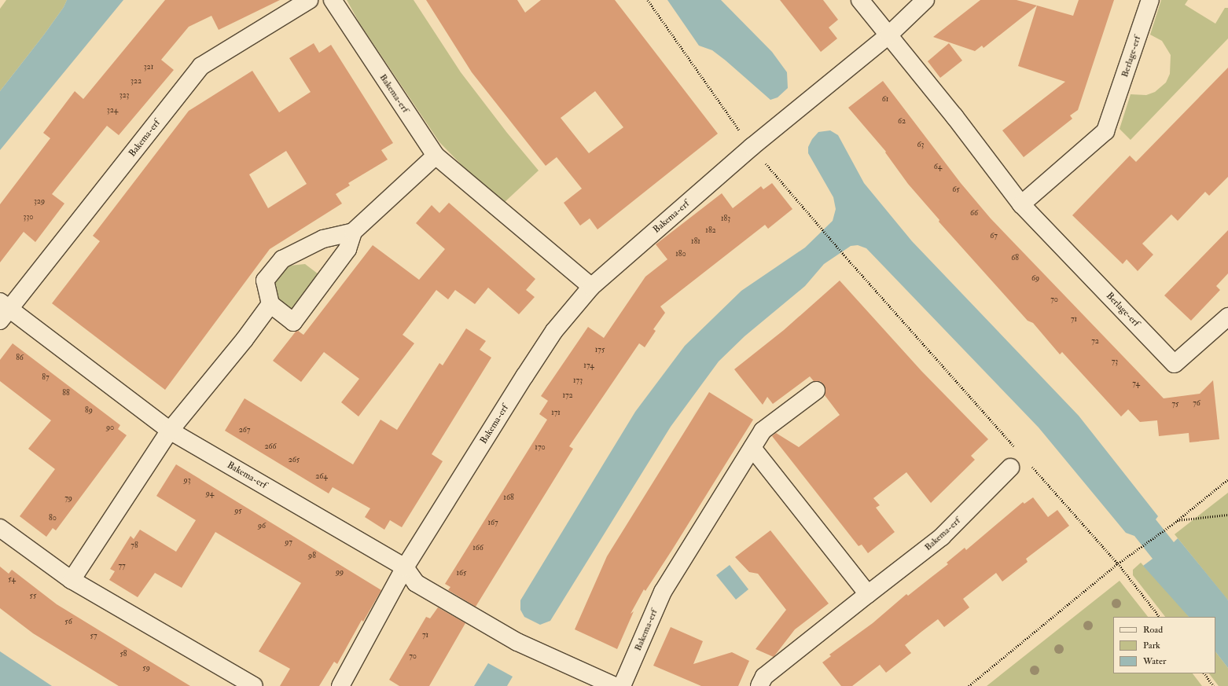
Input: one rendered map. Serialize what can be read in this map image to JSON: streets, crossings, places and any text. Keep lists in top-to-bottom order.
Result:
{
  "streets": {
    "street": ["Berlage-erf", "Bakema-erf"]
  },
  "crossings": [
    ["Berlage-erf", "Bakema-erf"]
  ],
  "house_numbers": [
    "321",
    "322",
    "323",
    "61",
    "324",
    "62",
    "63",
    "64",
    "65",
    "329",
    "66",
    "330",
    "183",
    "182",
    "67",
    "181",
    "180",
    "68",
    "69",
    "70",
    "71",
    "72",
    "175",
    "86",
    "73",
    "174",
    "87",
    "173",
    "74",
    "88",
    "172",
    "76",
    "75",
    "89",
    "171",
    "90",
    "267",
    "266",
    "170",
    "265",
    "264",
    "93",
    "94",
    "168",
    "79",
    "95",
    "80",
    "167",
    "96",
    "97",
    "78",
    "166",
    "98",
    "77",
    "99",
    "165",
    "54",
    "55",
    "56",
    "71",
    "57",
    "58",
    "70",
    "59"
  ],
  "legend": ["Road", "Park", "Water"]
}
